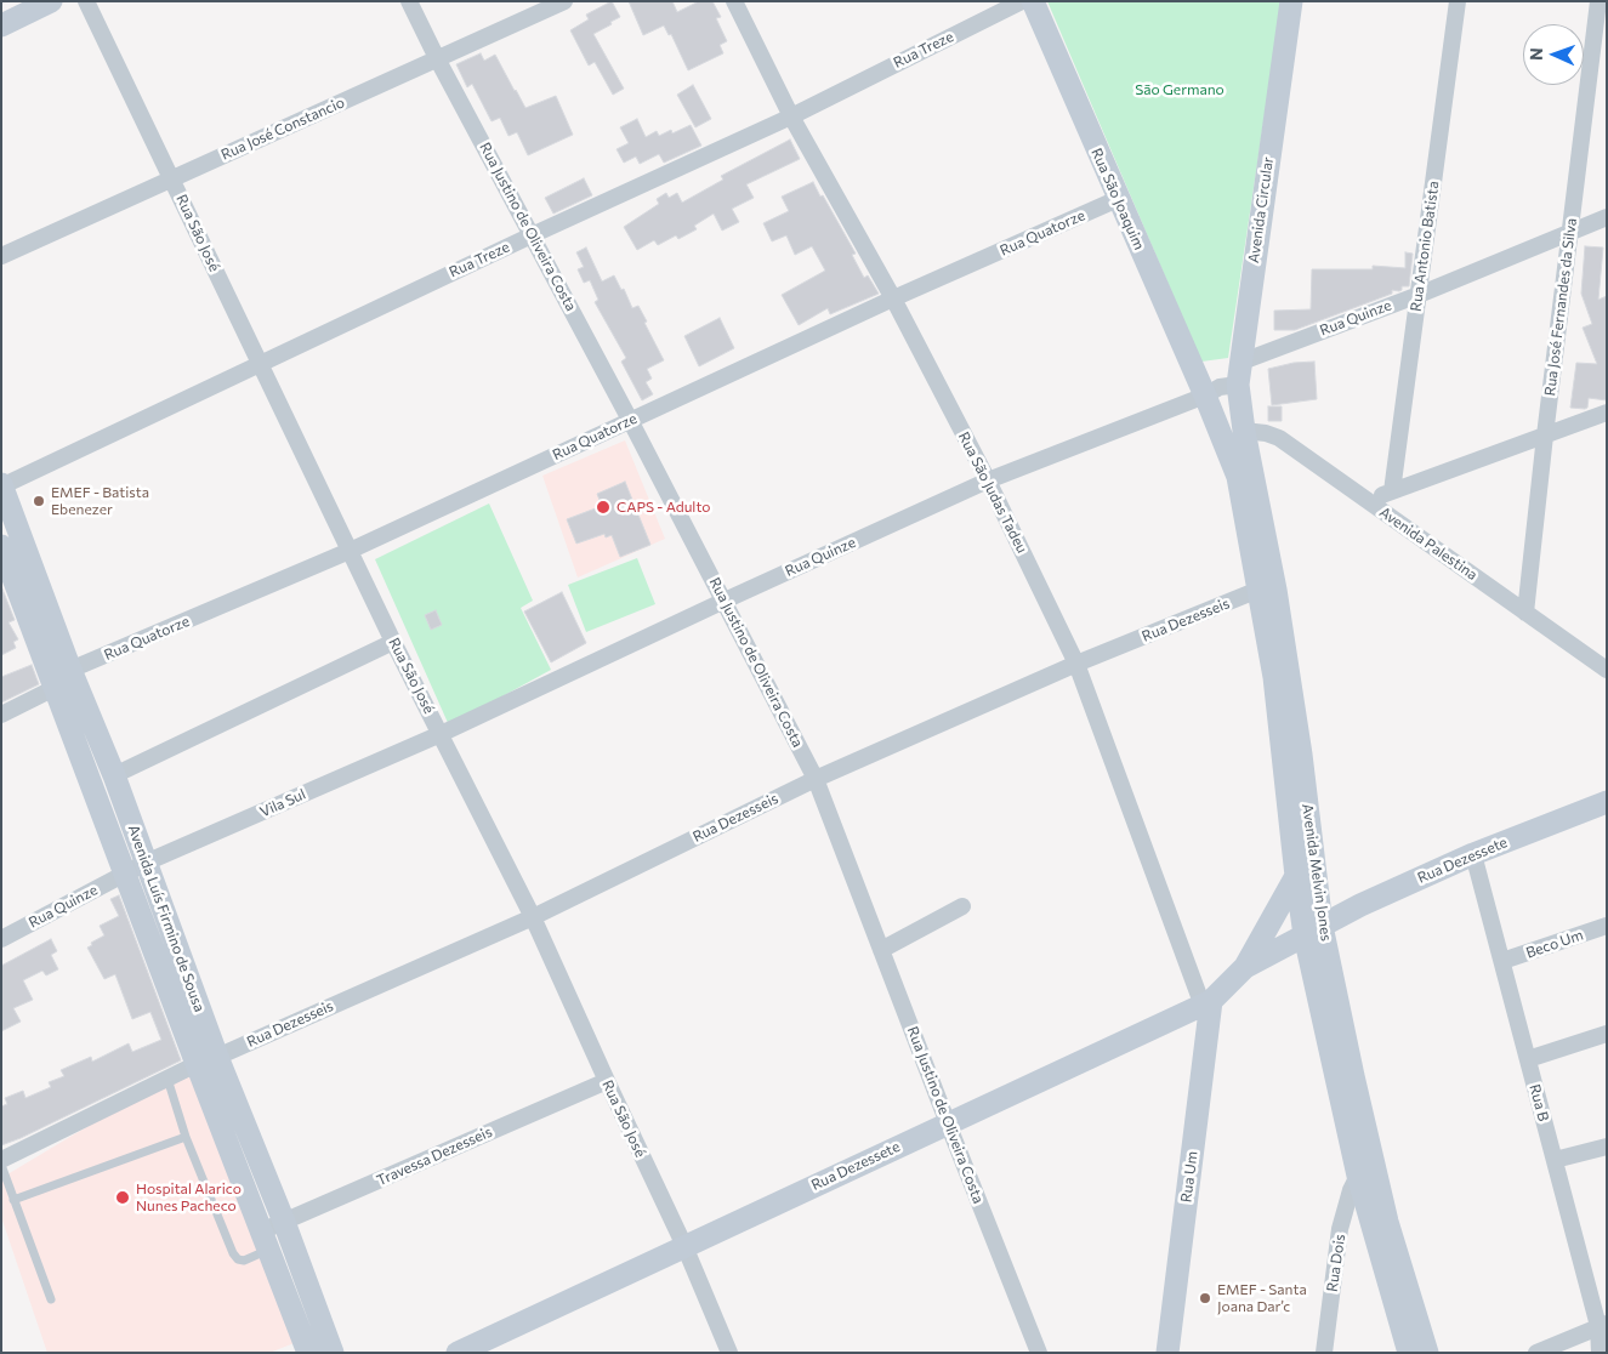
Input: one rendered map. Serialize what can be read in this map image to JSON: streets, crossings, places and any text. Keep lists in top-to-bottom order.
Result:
{
  "streets": {
    "main road": [
      "Rua São Joaquim",
      "Avenida Circular",
      "Rua Dezessete",
      "Avenida Melvin Jones",
      "Avenida Luís Firmino de Sousa",
      "Rua Um"
    ],
    "street": [
      "Rua Treze",
      "Rua José Constancio",
      "Rua Justino de Oliveira Costa",
      "Rua São José",
      "Rua Quatorze",
      "Rua Antonio Batista",
      "Rua José Fernandes da Silva",
      "Rua Quinze",
      "Rua São Judas Tadeu",
      "Avenida Palestina",
      "Rua Dezesseis",
      "Vila Sul",
      "Beco Um",
      "Rua B",
      "Travessa Dezesseis",
      "Rua Dois"
    ]
  },
  "crossings": [
    ["Rua Treze", "Rua Justino de Oliveira Costa"],
    ["Rua Treze", "Rua São José"],
    ["Rua Treze", "Rua São Judas Tadeu"],
    ["Rua Treze", "Avenida Luís Firmino de Sousa"],
    ["Rua José Constancio", "Rua Justino de Oliveira Costa"],
    ["Rua José Constancio", "Rua São José"],
    ["Rua São Joaquim", "Rua Quatorze"],
    ["Rua São Joaquim", "Rua Quinze"],
    ["Rua São Joaquim", "Avenida Melvin Jones"],
    ["Avenida Circular", "Rua Quinze"],
    ["Avenida Circular", "Avenida Melvin Jones"],
    ["Rua Justino de Oliveira Costa", "Rua Quatorze"],
    ["Rua Justino de Oliveira Costa", "Rua Quinze"],
    ["Rua Justino de Oliveira Costa", "Rua Dezesseis"],
    ["Rua Justino de Oliveira Costa", "Rua Dezessete"],
    ["Rua São José", "Rua Quatorze"],
    ["Rua São José", "Rua Quinze"],
    ["Rua São José", "Rua Dezesseis"],
    ["Rua São José", "Vila Sul"],
    ["Rua São José", "Rua Dezessete"],
    ["Rua São José", "Travessa Dezesseis"],
    ["Rua Quatorze", "Rua São Judas Tadeu"],
    ["Rua Quatorze", "Avenida Luís Firmino de Sousa"],
    ["Rua Antonio Batista", "Rua Quinze"],
    ["Rua José Fernandes da Silva", "Rua Quinze"],
    ["Rua José Fernandes da Silva", "Avenida Palestina"],
    ["Rua Quinze", "Rua São Judas Tadeu"],
    ["Rua Quinze", "Vila Sul"],
    ["Rua Quinze", "Avenida Melvin Jones"],
    ["Rua Quinze", "Avenida Luís Firmino de Sousa"],
    ["Rua São Judas Tadeu", "Rua Dezesseis"],
    ["Rua São Judas Tadeu", "Rua Dezessete"],
    ["Rua São Judas Tadeu", "Rua Um"],
    ["Avenida Palestina", "Avenida Melvin Jones"],
    ["Rua Dezesseis", "Avenida Melvin Jones"],
    ["Rua Dezesseis", "Avenida Luís Firmino de Sousa"],
    ["Vila Sul", "Avenida Luís Firmino de Sousa"],
    ["Rua Dezessete", "Avenida Melvin Jones"],
    ["Rua Dezessete", "Rua B"],
    ["Rua Dezessete", "Rua Um"],
    ["Avenida Melvin Jones", "Rua Dois"],
    ["Avenida Luís Firmino de Sousa", "Travessa Dezesseis"],
    ["Beco Um", "Rua B"]
  ],
  "parks": ["São Germano"],
  "places": [
    "EMEF - Batista Ebenezer",
    "CAPS - Adulto",
    "Hospital Alarico Nunes Pacheco",
    "EMEF - Santa Joana Dar’c"
  ],
  "north": "left"
}
